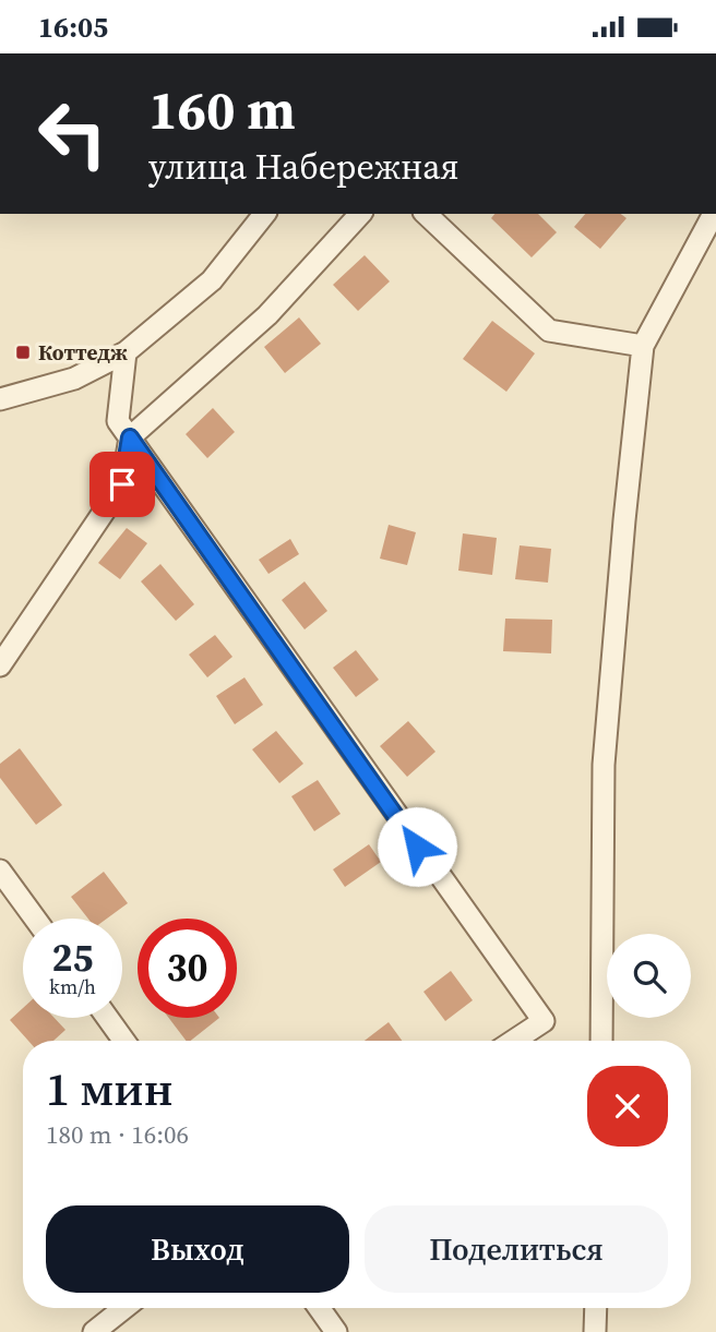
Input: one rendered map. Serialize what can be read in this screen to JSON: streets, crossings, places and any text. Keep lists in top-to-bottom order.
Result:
{
  "places": {
    "transit": ["Коттедж"]
  },
  "page": {
    "status": "16:05",
    "turn": ["160 m", "улица Набережная"],
    "speed": "25 km/h",
    "limit": "30",
    "heading": ["1 мин", "180 m · 16:06"],
    "buttons": ["Выход", "Поделиться"]
  }
}
